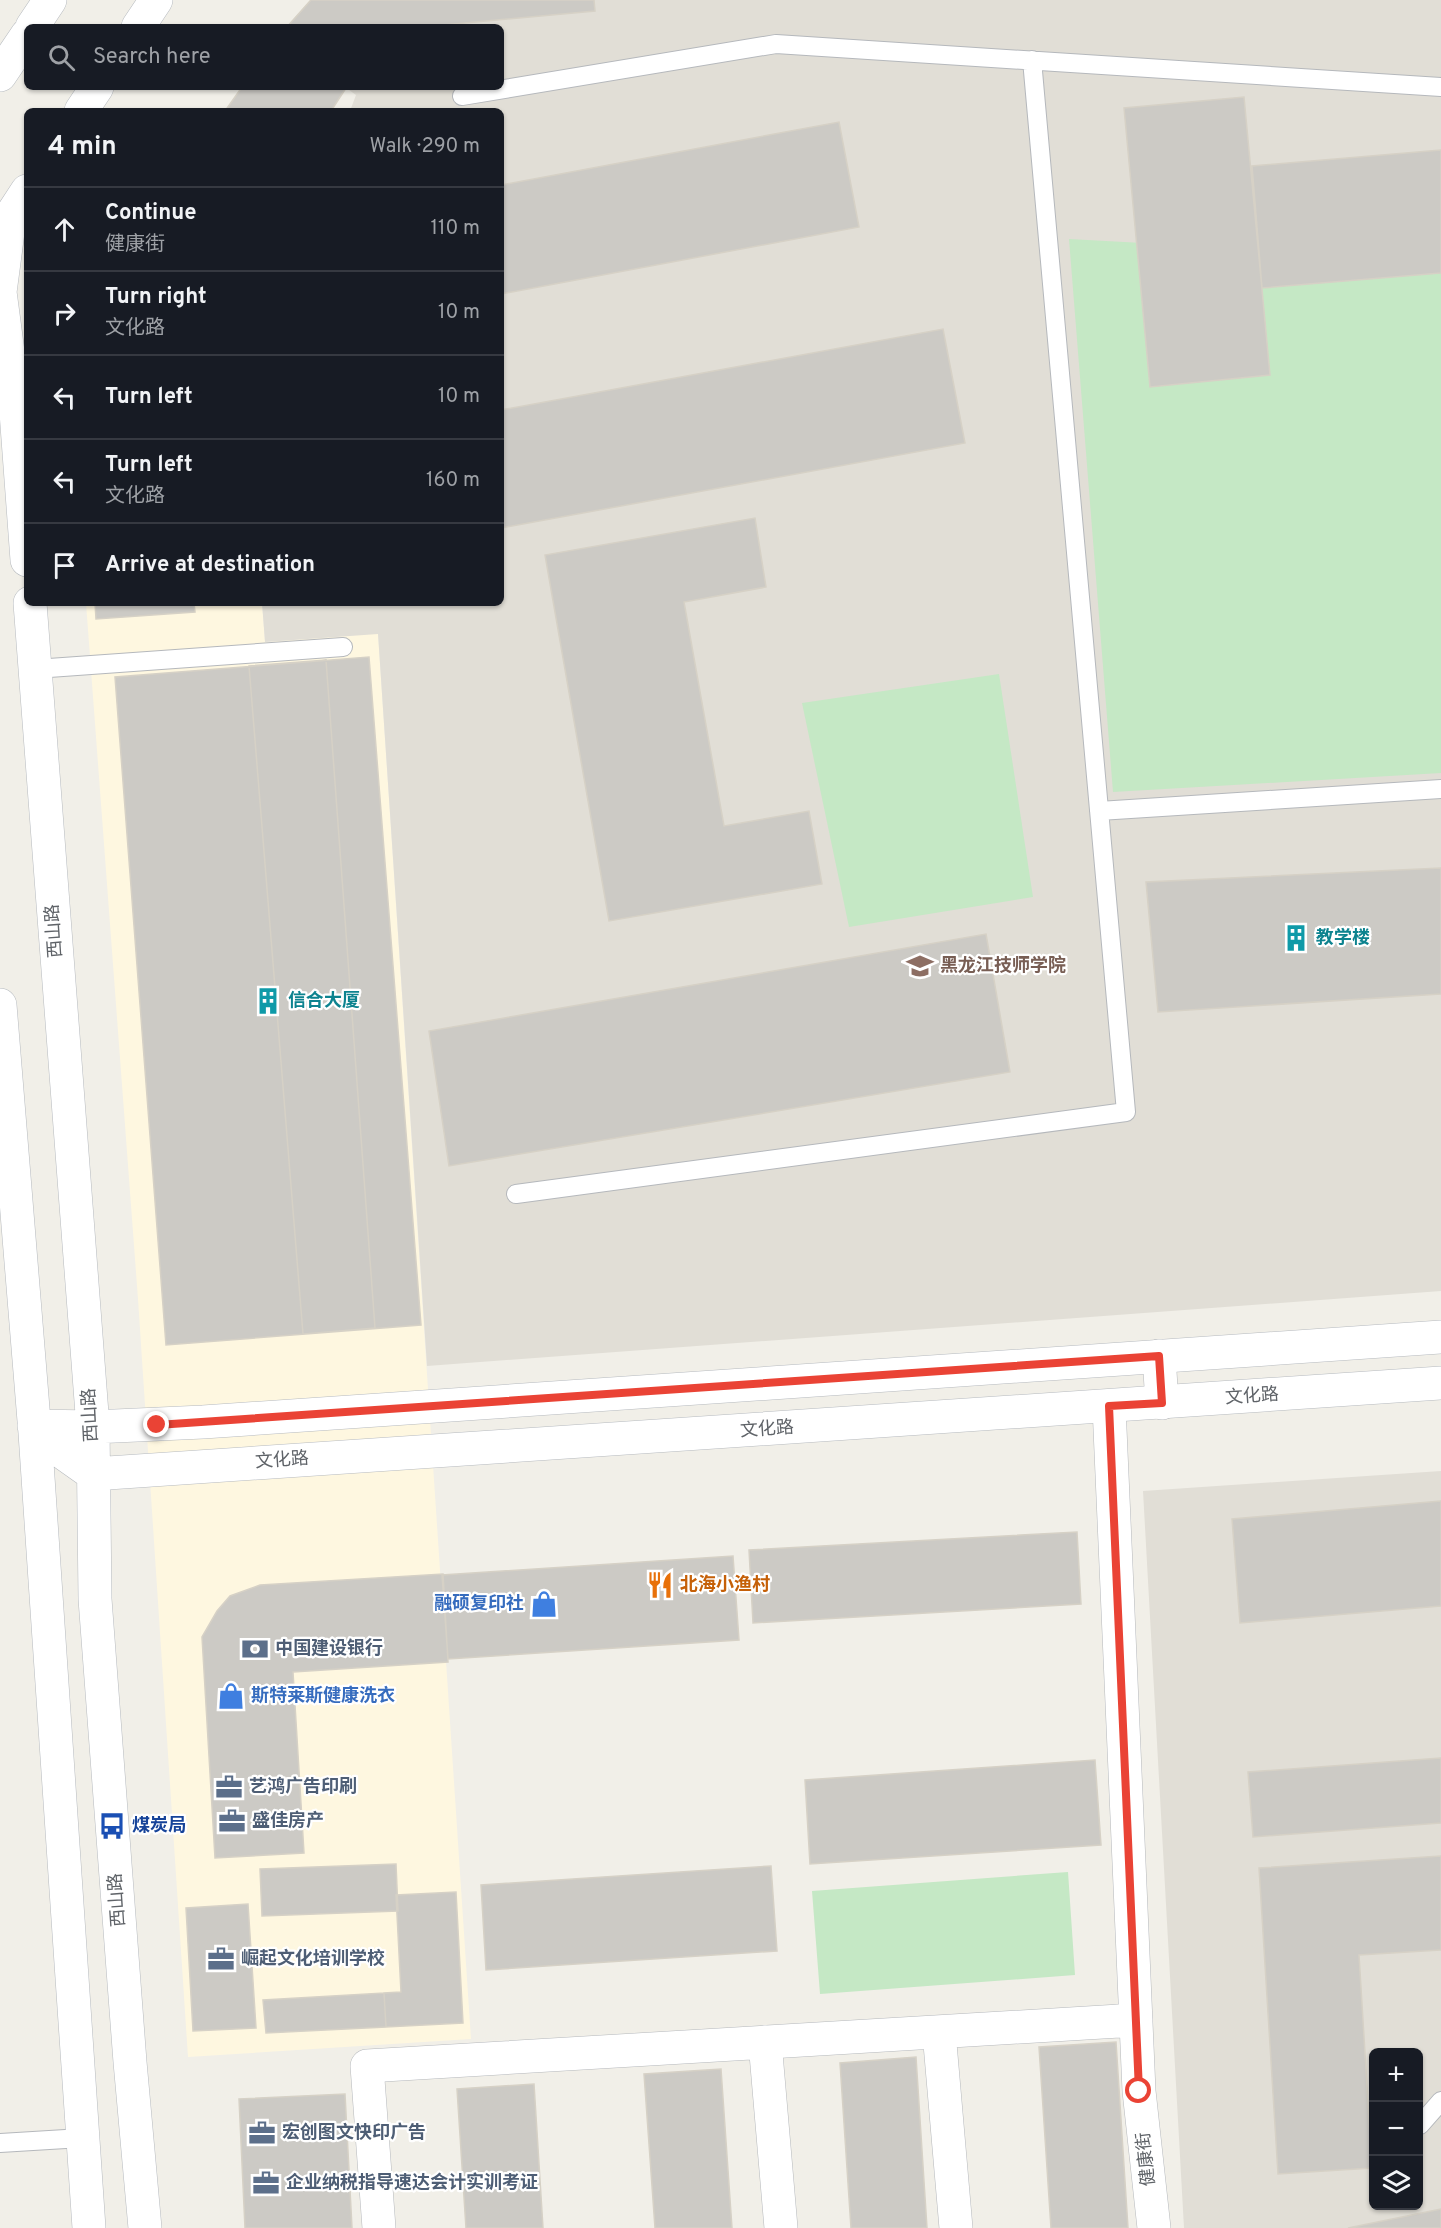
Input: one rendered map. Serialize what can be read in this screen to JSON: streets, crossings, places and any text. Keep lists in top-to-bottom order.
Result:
{
  "streets": {
    "main road": ["西山路", "文化路", "健康街"]
  },
  "crossings": [
    ["西山路", "文化路"],
    ["文化路", "健康街"]
  ],
  "places": {
    "building": ["教学楼", "信合大厦"],
    "school or university": ["黑龙江技师学院"],
    "restaurant": ["北海小渔村"],
    "shop": ["融硕复印社", "斯特莱斯健康洗衣"],
    "bank": ["中国建设银行"],
    "office": [
      "艺鸿广告印刷",
      "盛佳房产",
      "崛起文化培训学校",
      "宏创图文快印广告",
      "企业纳税指导速达会计实训考证"
    ],
    "bus stop": ["煤炭局"]
  },
  "page": {
    "search": "Search here",
    "heading": ["4 min", "Walk · 290 m"],
    "list": [
      ["Continue", "健康街", "110 m"],
      ["Turn right", "文化路", "10 m"],
      ["Turn left", "10 m"],
      ["Turn left", "文化路", "160 m"],
      "Arrive at destination"
    ],
    "map_buttons": ["+", "−"]
  }
}
